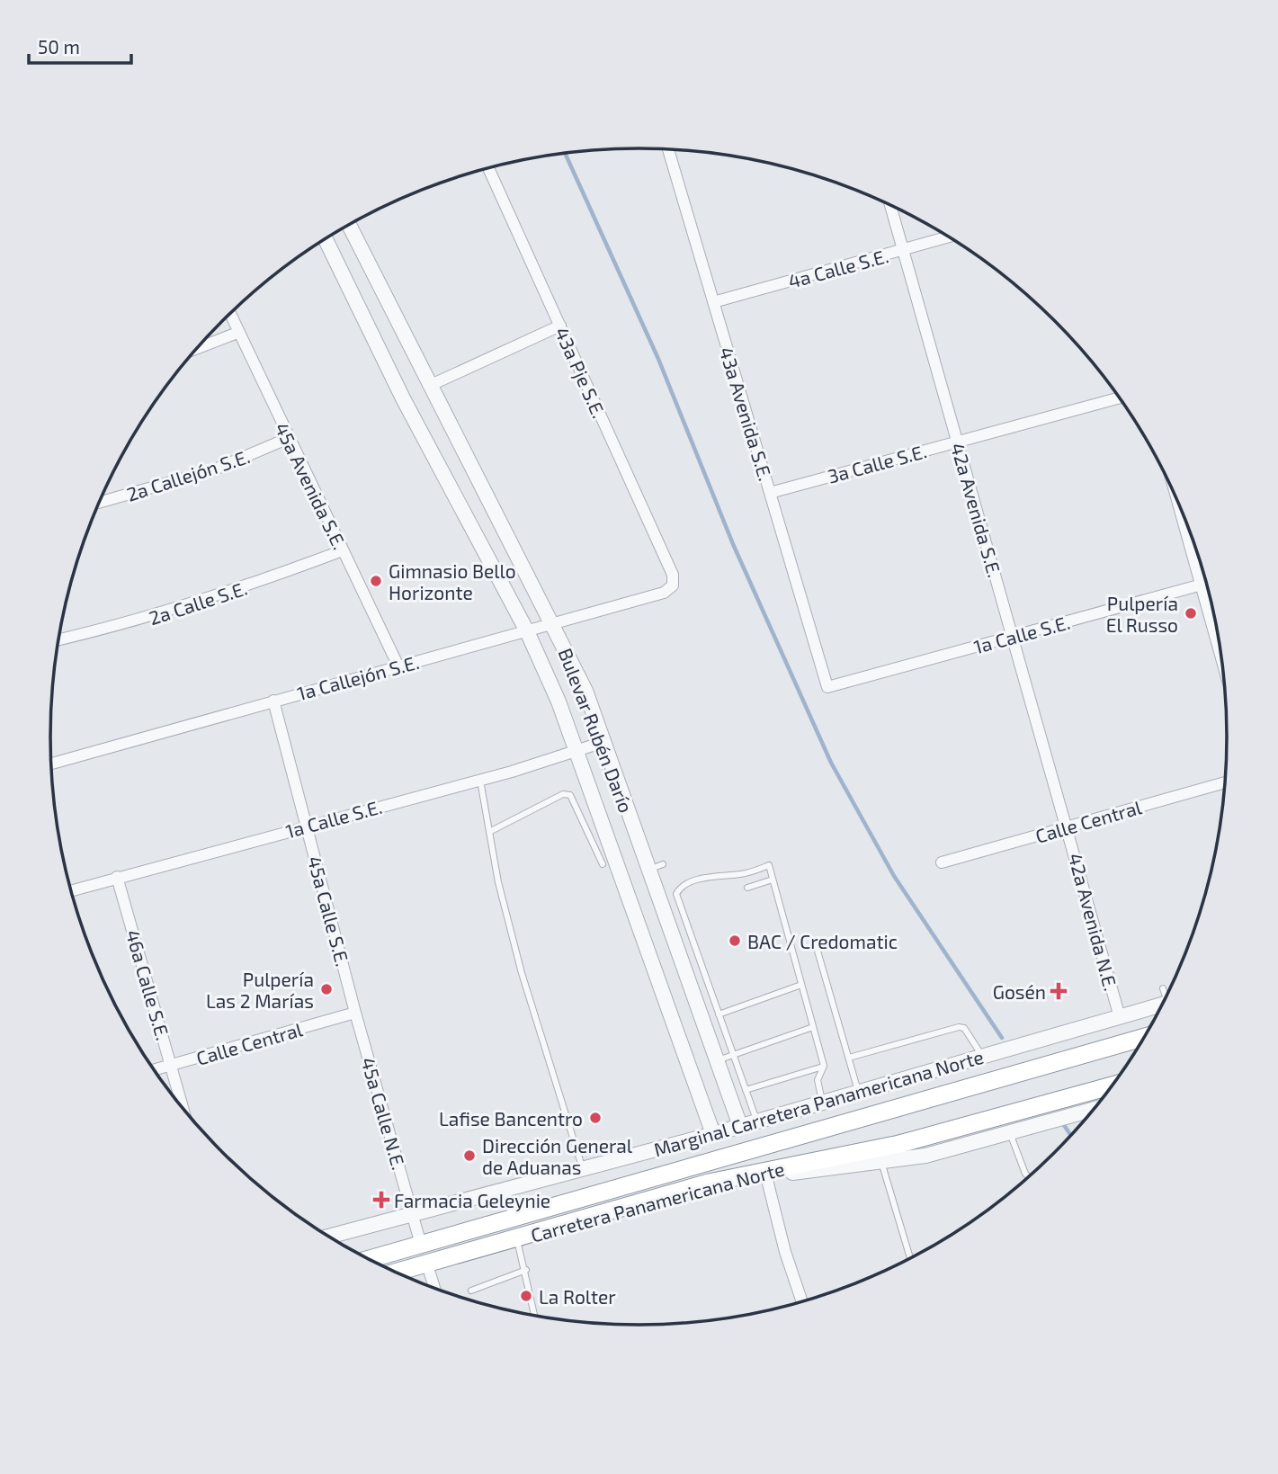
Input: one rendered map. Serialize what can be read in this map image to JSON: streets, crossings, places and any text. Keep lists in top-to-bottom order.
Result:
{
  "streets": {
    "highway": ["Carretera Panamericana Norte"],
    "street": [
      "4a Calle S.E.",
      "43a Pje S.E.",
      "43a Avenida S.E.",
      "3a Calle S.E.",
      "2a Callejón S.E.",
      "45a Avenida S.E.",
      "42a Avenida S.E.",
      "2a Calle S.E.",
      "1a Calle S.E.",
      "1a Callejón S.E.",
      "Bulevar Rubén Darío",
      "Calle Central",
      "45a Calle S.E.",
      "42a Avenida N.E.",
      "46a Calle S.E.",
      "Marginal Carretera Panamericana Norte",
      "45a Calle N.E."
    ]
  },
  "crossings": [
    ["4a Calle S.E.", "43a Avenida S.E."],
    ["4a Calle S.E.", "42a Avenida S.E."],
    ["43a Pje S.E.", "1a Callejón S.E."],
    ["43a Avenida S.E.", "3a Calle S.E."],
    ["43a Avenida S.E.", "1a Calle S.E."],
    ["3a Calle S.E.", "42a Avenida S.E."],
    ["2a Callejón S.E.", "45a Avenida S.E."],
    ["45a Avenida S.E.", "2a Calle S.E."],
    ["45a Avenida S.E.", "1a Callejón S.E."],
    ["42a Avenida S.E.", "1a Calle S.E."],
    ["42a Avenida S.E.", "Calle Central"],
    ["42a Avenida S.E.", "42a Avenida N.E."],
    ["1a Calle S.E.", "Bulevar Rubén Darío"],
    ["1a Calle S.E.", "45a Calle S.E."],
    ["1a Calle S.E.", "46a Calle S.E."],
    ["1a Callejón S.E.", "Bulevar Rubén Darío"],
    ["1a Callejón S.E.", "45a Calle S.E."],
    ["Bulevar Rubén Darío", "Marginal Carretera Panamericana Norte"],
    ["Calle Central", "45a Calle S.E."],
    ["Calle Central", "42a Avenida N.E."],
    ["Calle Central", "46a Calle S.E."],
    ["Calle Central", "45a Calle N.E."],
    ["45a Calle S.E.", "45a Calle N.E."],
    ["42a Avenida N.E.", "Marginal Carretera Panamericana Norte"],
    ["Marginal Carretera Panamericana Norte", "45a Calle N.E."]
  ],
  "places": {
    "other": [
      "Gimnasio Bello Horizonte",
      "Pulpería El Russo",
      "BAC / Credomatic",
      "Pulpería Las 2 Marías",
      "Lafise Bancentro",
      "Dirección General de Aduanas",
      "La Rolter"
    ],
    "health": ["Gosén", "Farmacia Geleynie"]
  },
  "scale_bar": "50 m"
}
